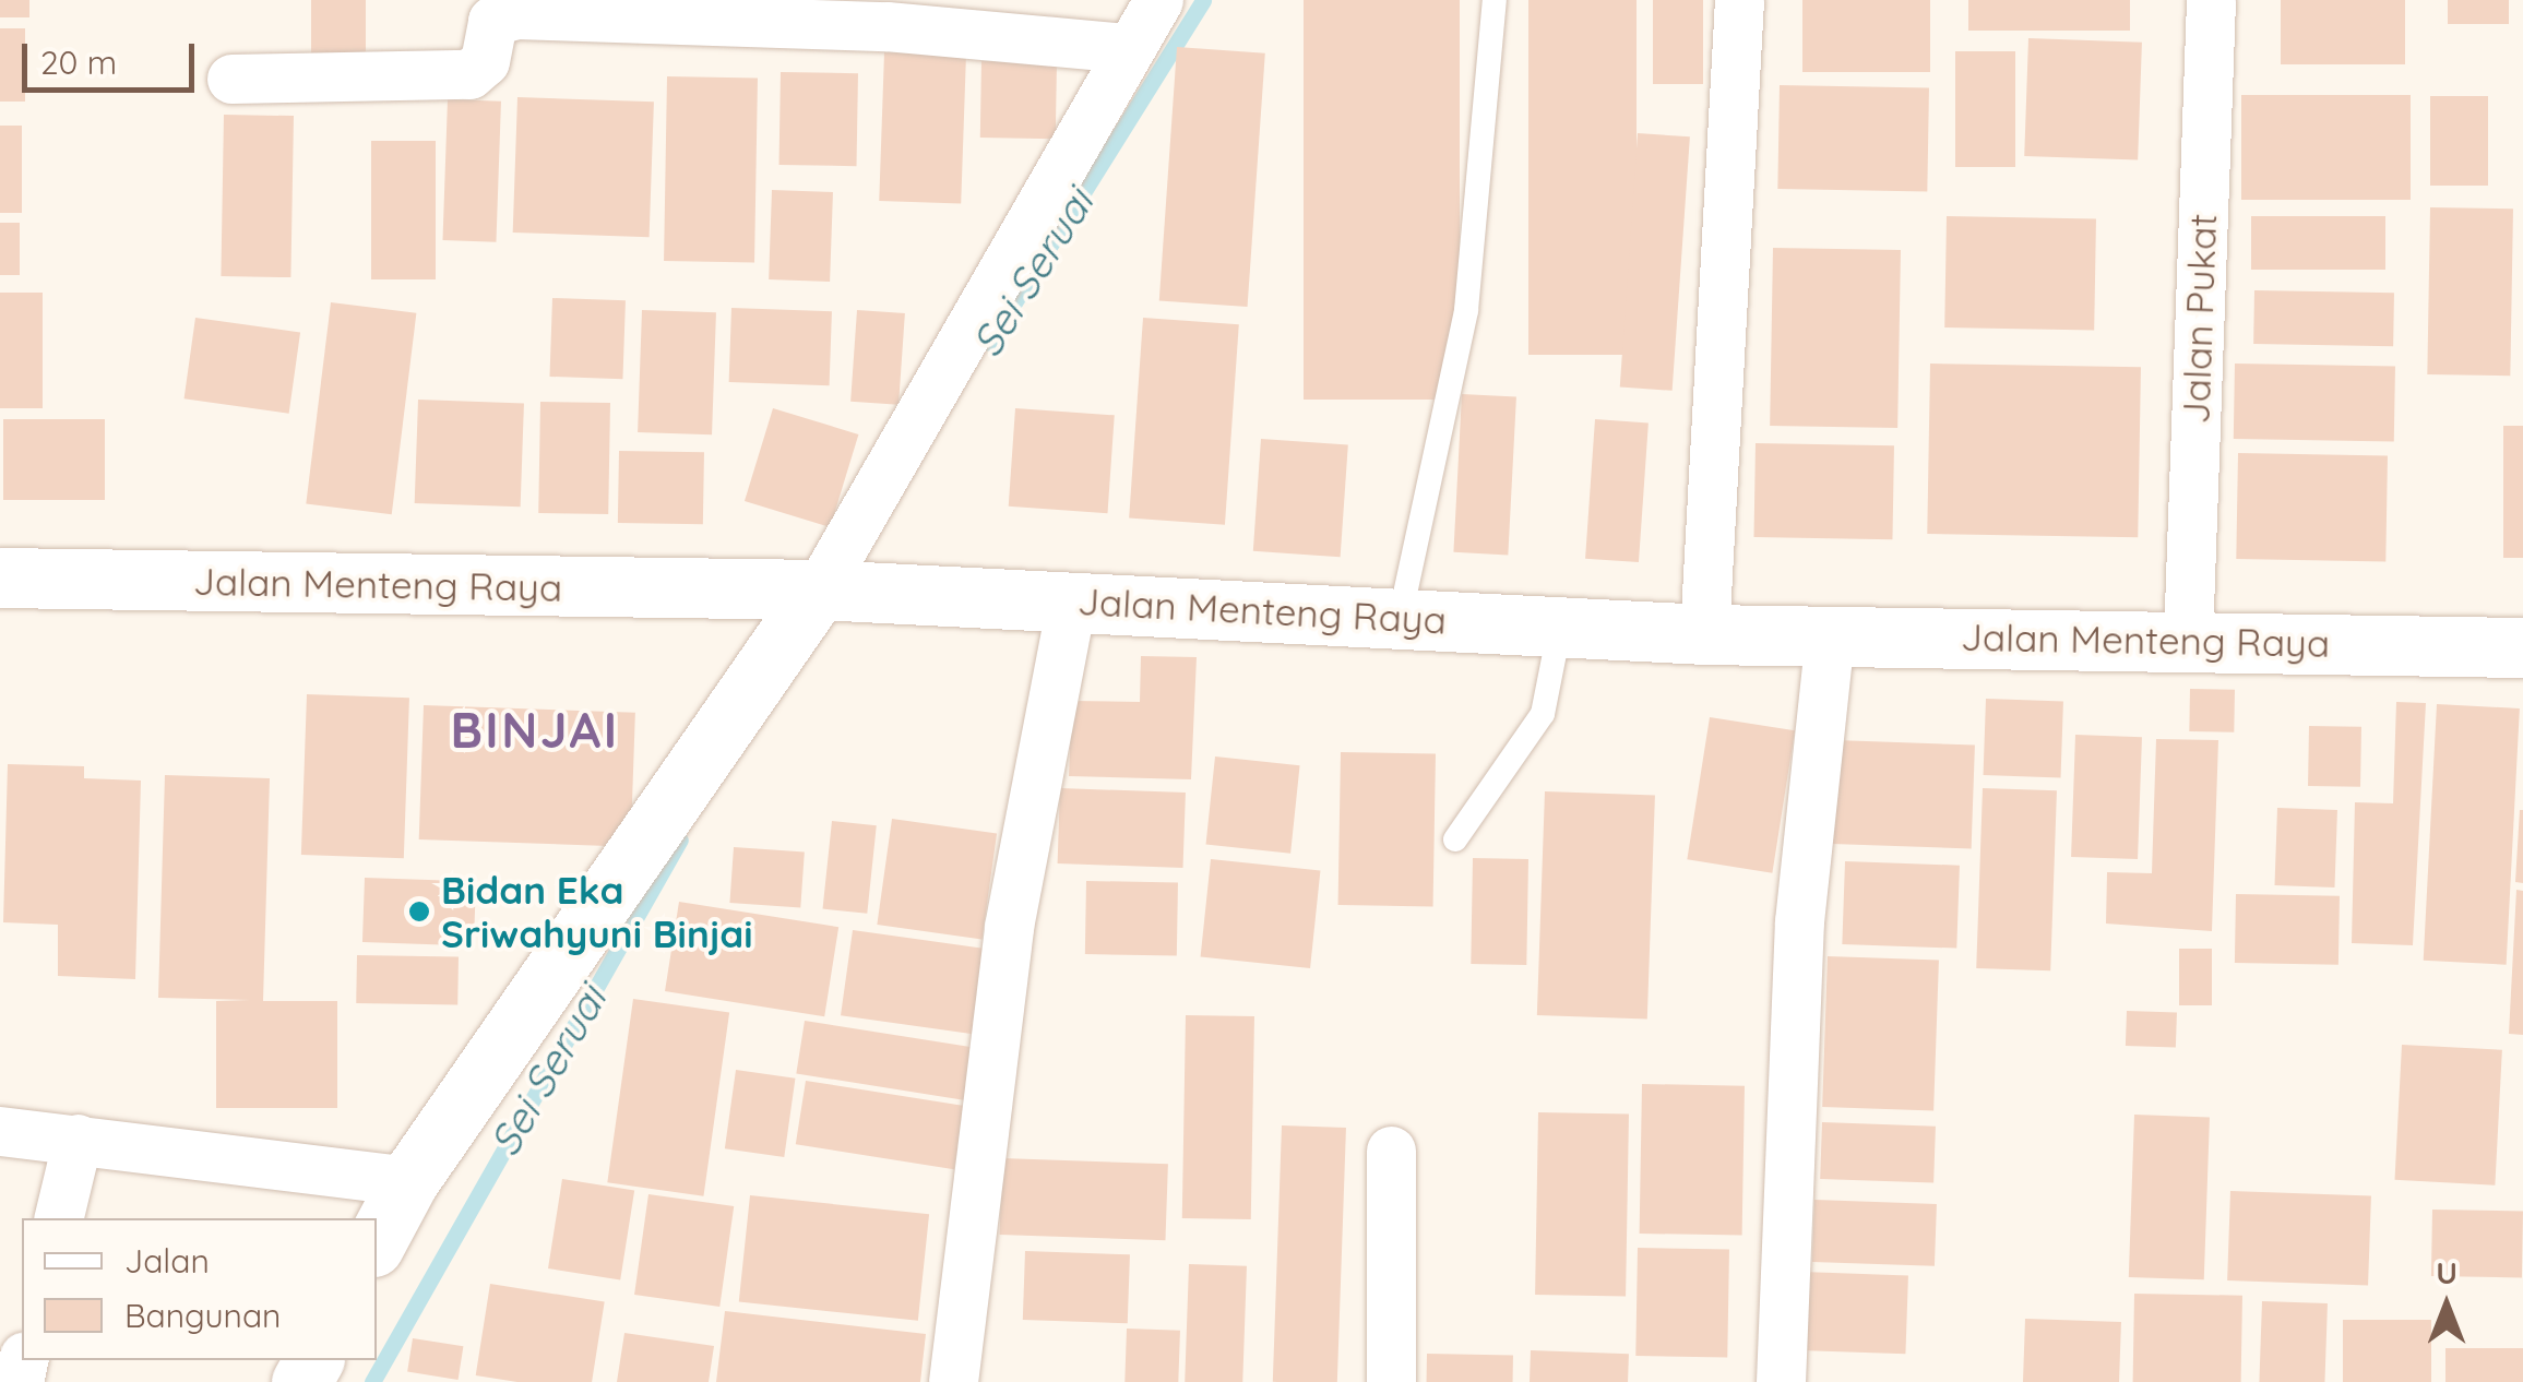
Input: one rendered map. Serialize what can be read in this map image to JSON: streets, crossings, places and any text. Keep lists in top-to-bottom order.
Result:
{
  "streets": {
    "street": ["Jalan Pukat", "Jalan Menteng Raya"]
  },
  "crossings": [
    ["Jalan Pukat", "Jalan Menteng Raya"]
  ],
  "districts": ["BINJAI"],
  "water": ["Sei Seruai"],
  "places": ["Bidan Eka Sriwahyuni Binjai"],
  "legend": ["Jalan", "Bangunan"],
  "scale_bar": "20 m",
  "north": "top"
}
